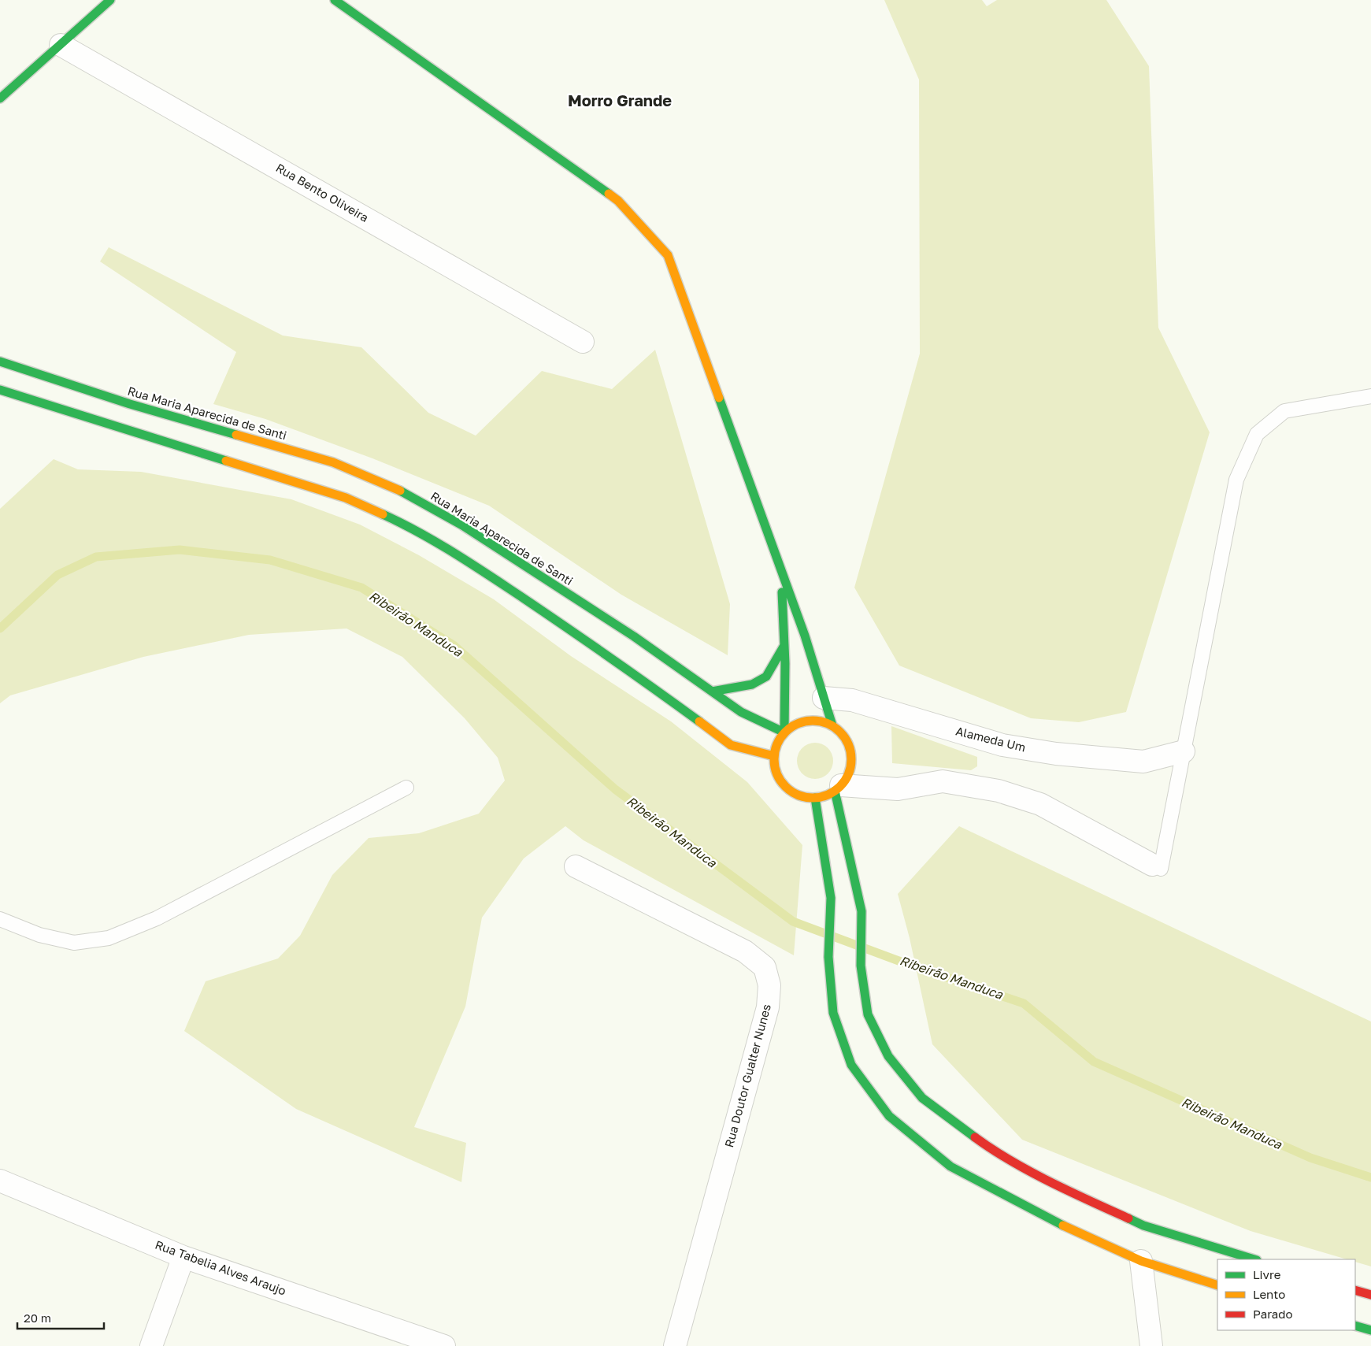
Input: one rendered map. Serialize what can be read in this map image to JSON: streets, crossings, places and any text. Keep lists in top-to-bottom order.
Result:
{
  "streets": {
    "main road": ["Rua Maria Aparecida de Santi"],
    "street": [
      "Rua Bento Oliveira",
      "Alameda Um",
      "Rua Doutor Gualter Nunes",
      "Rua Tabelia Alves Araujo"
    ]
  },
  "districts": ["Morro Grande"],
  "water": ["Ribeirão Manduca"],
  "legend": ["Livre", "Lento", "Parado"],
  "scale_bar": "20 m"
}
